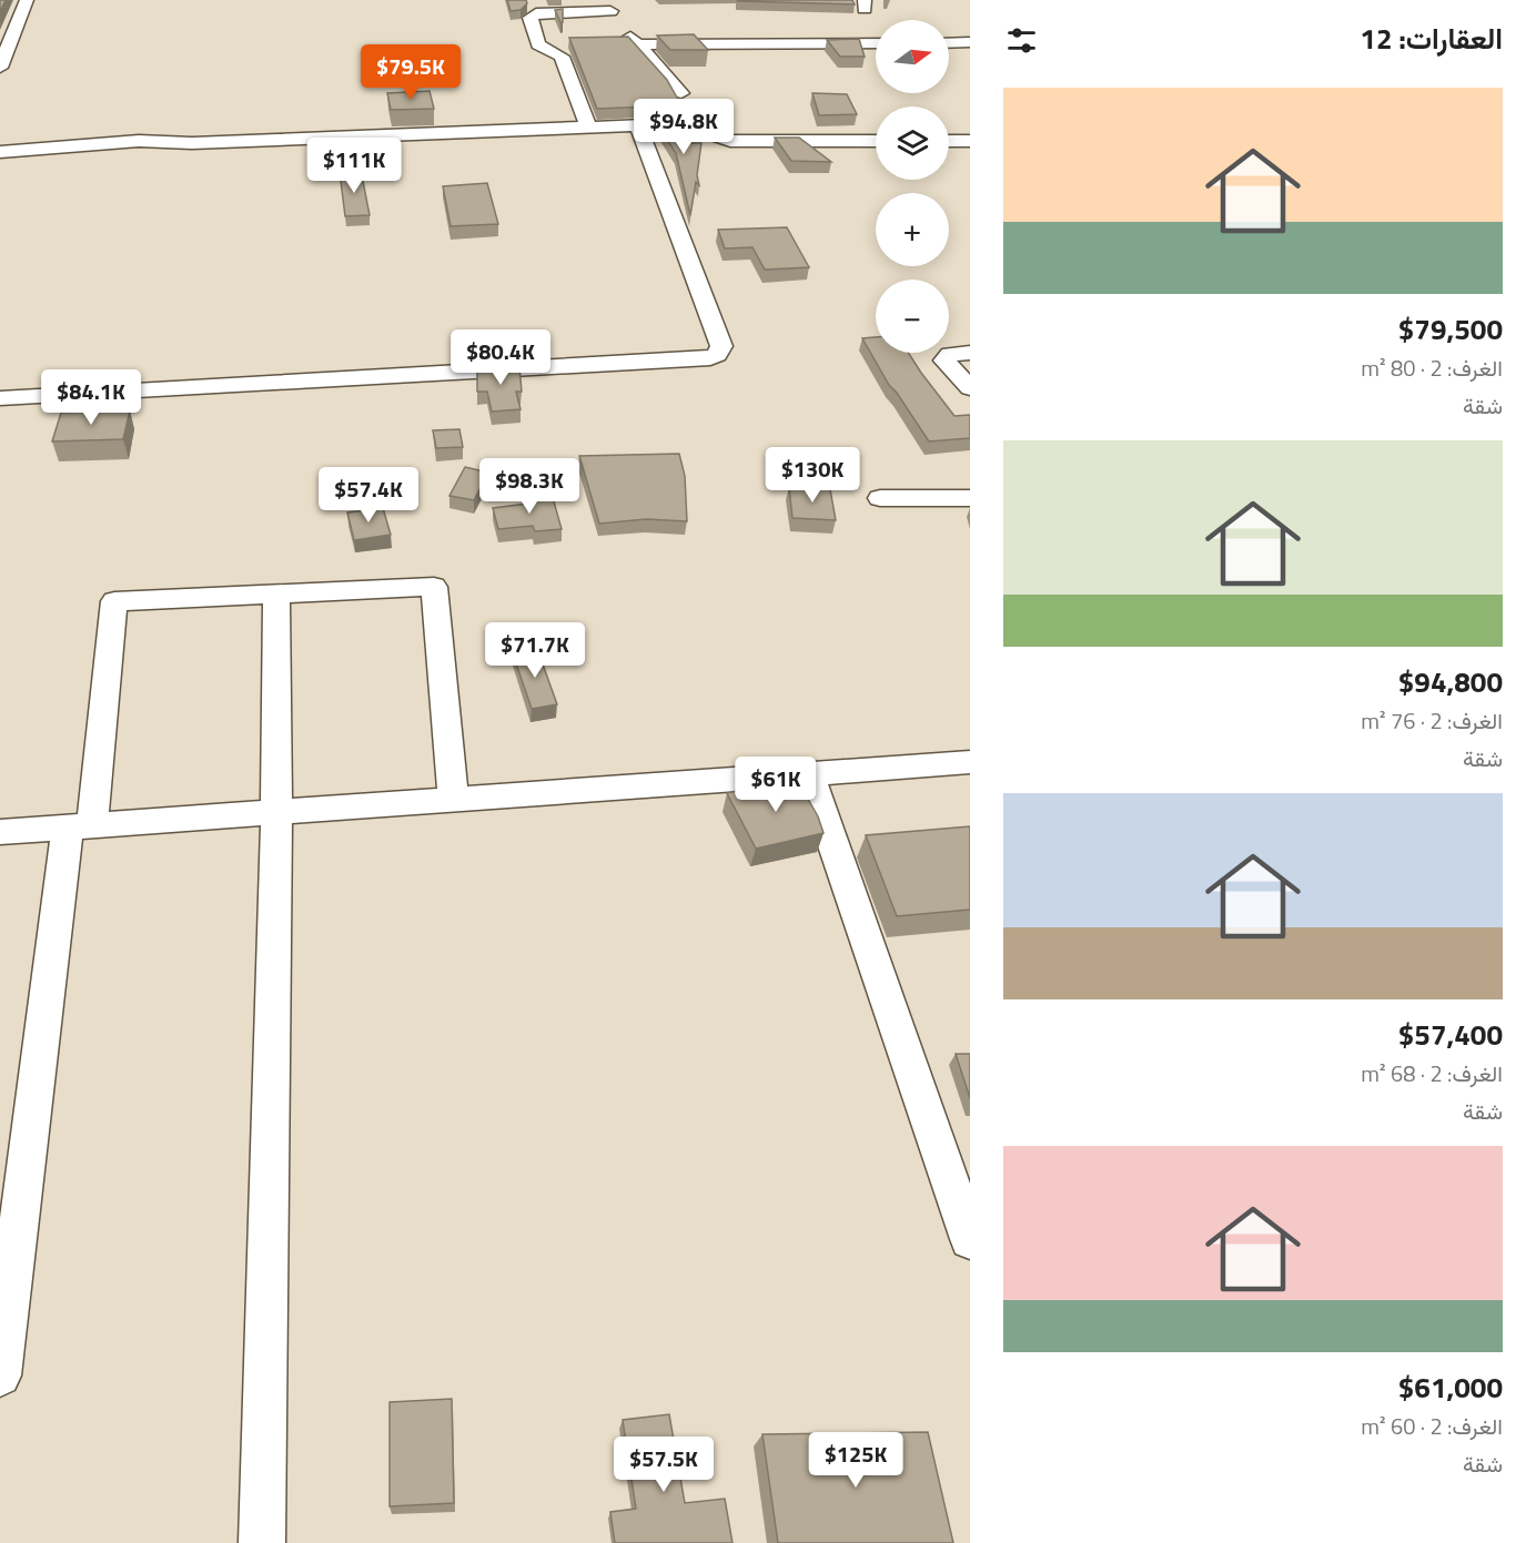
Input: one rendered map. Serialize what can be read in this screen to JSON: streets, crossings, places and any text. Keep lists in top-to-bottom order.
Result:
{
  "north": "right",
  "page": {
    "heading": "العقارات: 12",
    "map_buttons": ["+", "−"],
    "price": [
      "$79.5K",
      "$94.8K",
      "$111K",
      "$80.4K",
      "$84.1K",
      "$130K",
      "$98.3K",
      "$57.4K",
      "$71.7K",
      "$61K",
      "$125K",
      "$57.5K"
    ],
    "list": [
      {
        "name": "$79,500",
        "note": "الغرف: 2 · 80 m² · شقة"
      },
      {
        "name": "$94,800",
        "note": "الغرف: 2 · 76 m² · شقة"
      },
      {
        "name": "$57,400",
        "note": "الغرف: 2 · 68 m² · شقة"
      },
      {
        "name": "$61,000",
        "note": "الغرف: 2 · 60 m² · شقة"
      }
    ]
  }
}
